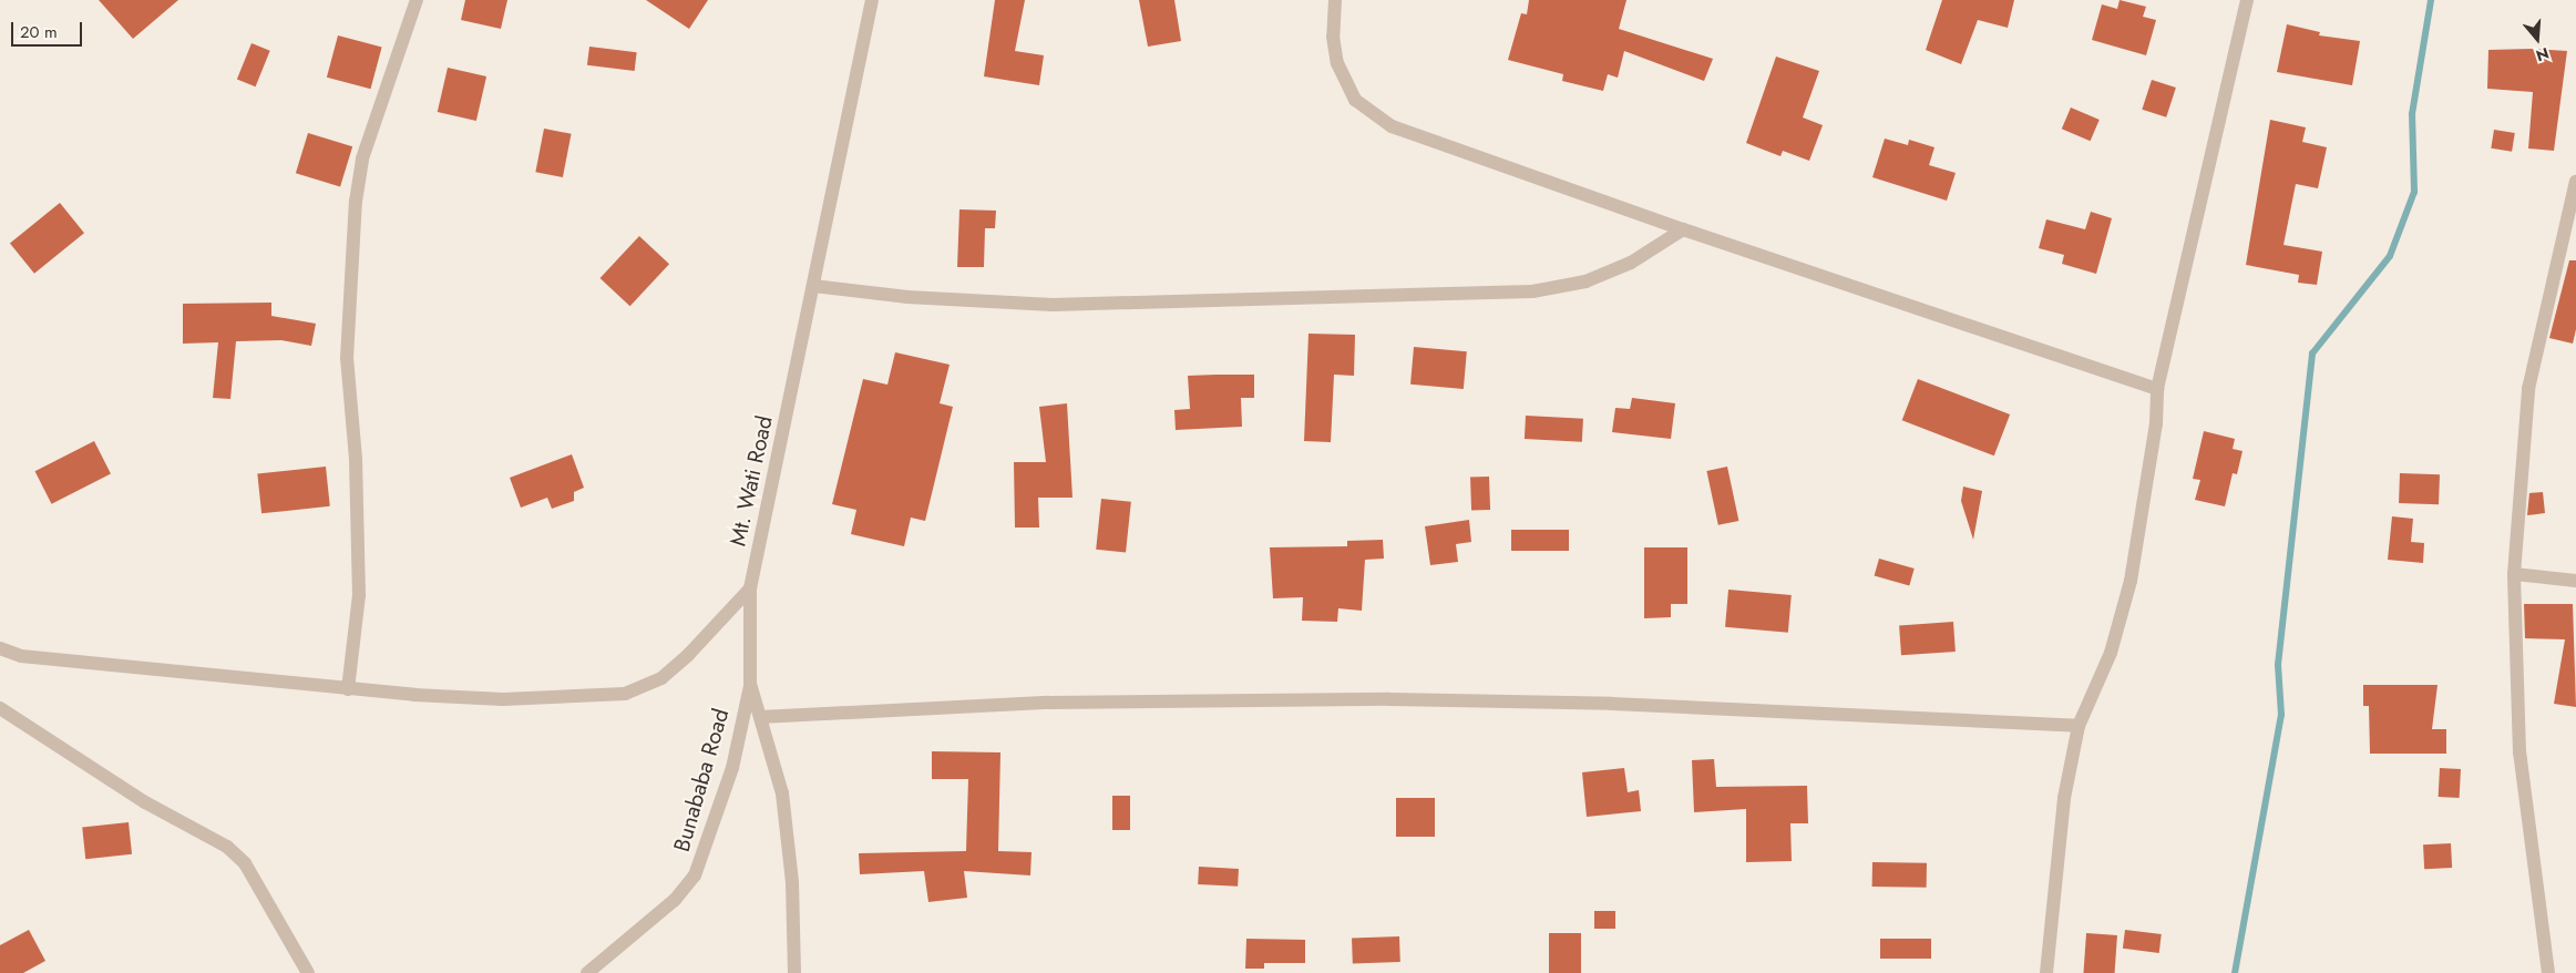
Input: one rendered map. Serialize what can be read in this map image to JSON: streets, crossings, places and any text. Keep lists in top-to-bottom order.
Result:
{
  "streets": {
    "street": ["Mt. Wati Road", "Bunababa Road"]
  },
  "crossings": [
    ["Mt. Wati Road", "Bunababa Road"]
  ],
  "scale_bar": "20 m",
  "north": "bottom"
}
